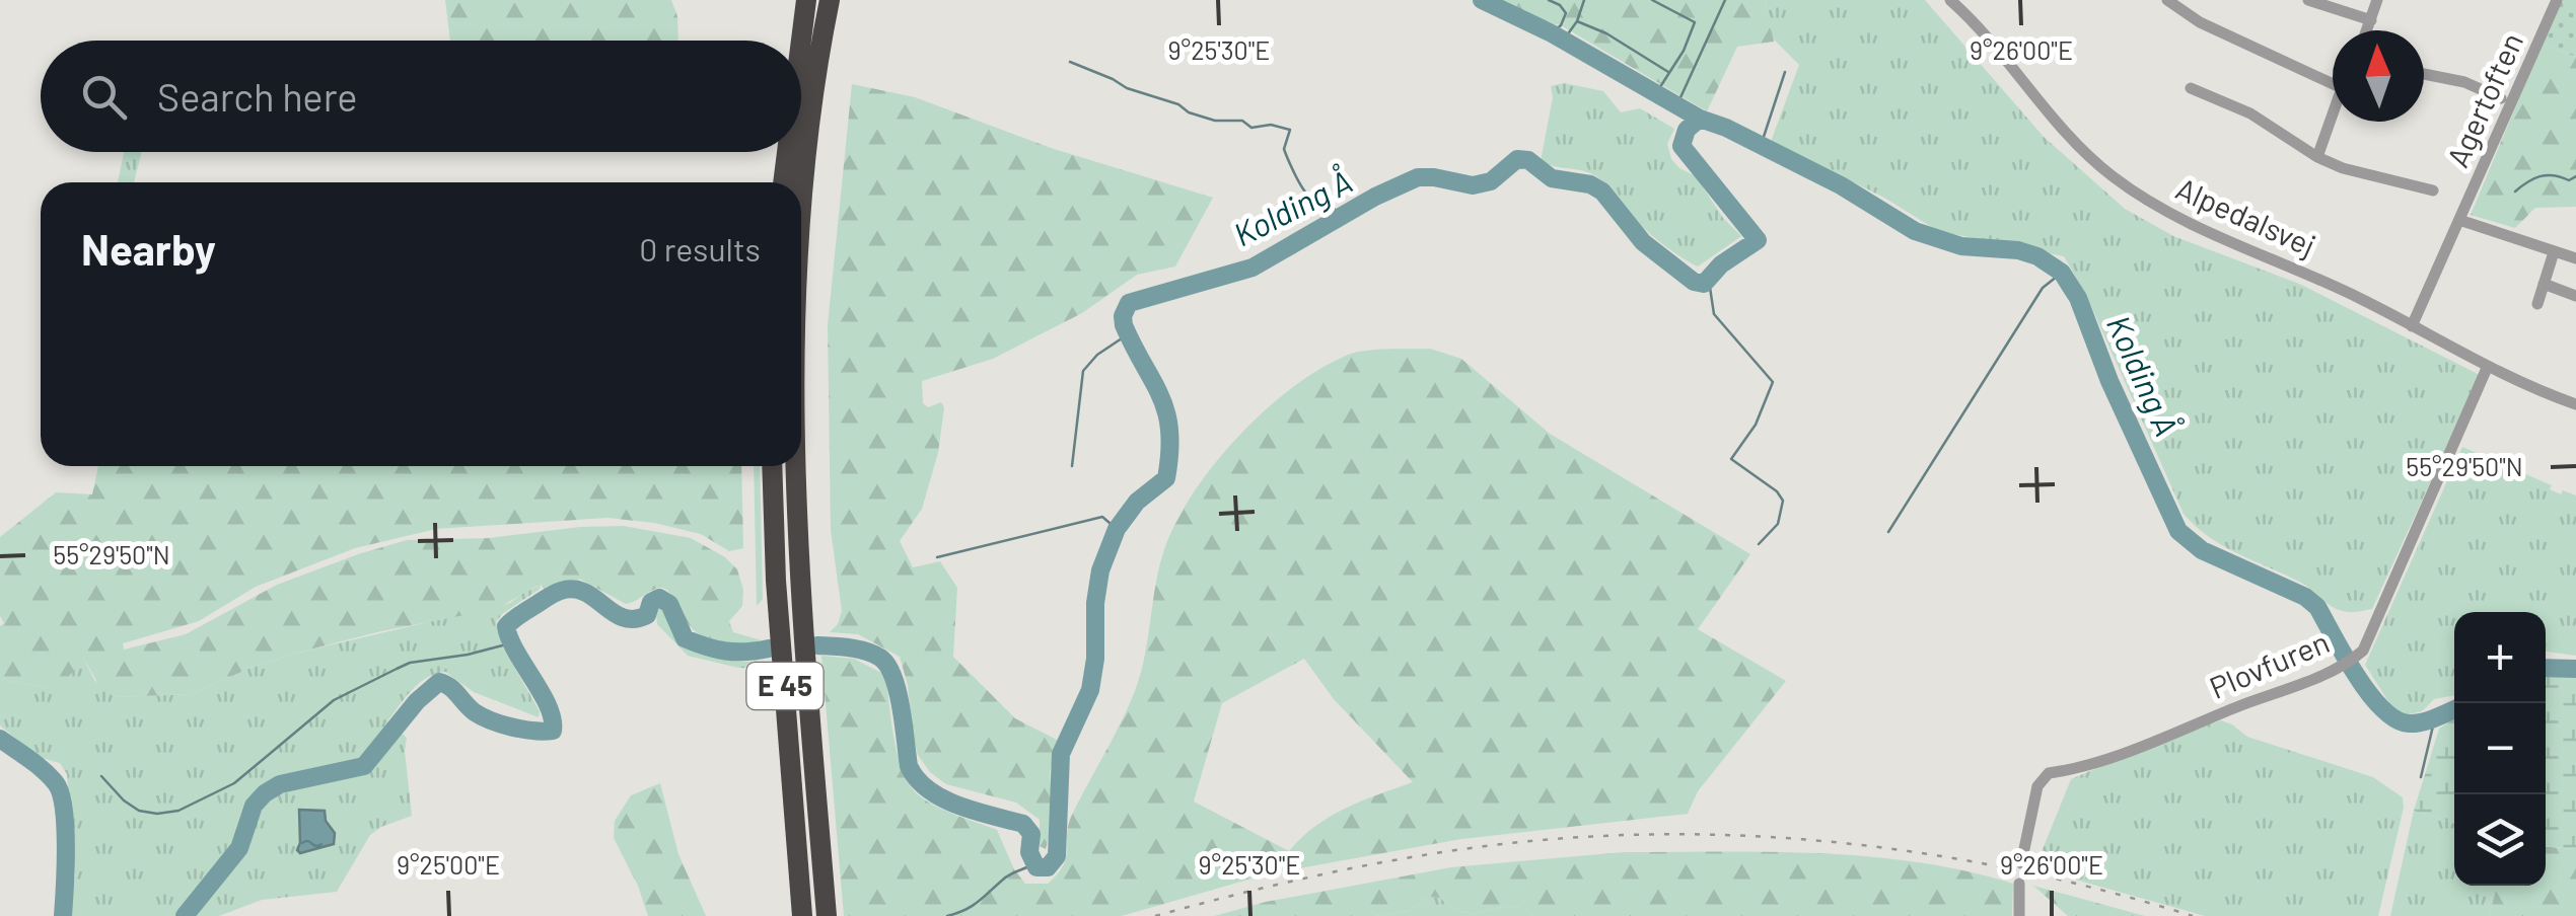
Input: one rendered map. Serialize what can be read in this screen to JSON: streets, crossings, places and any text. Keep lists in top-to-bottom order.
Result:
{
  "streets": {
    "highway": ["E 45"],
    "street": ["Agertoften", "Alpedalsvej", "Plovfuren"]
  },
  "crossings": [
    ["Agertoften", "Alpedalsvej"],
    ["Alpedalsvej", "Plovfuren"]
  ],
  "water": ["Kolding Å"],
  "north": "top",
  "page": {
    "search": "Search here",
    "heading": ["Nearby", "0 results"],
    "map_buttons": ["+", "−"]
  },
  "coordinates": [
    "9°25'30\"E",
    "9°26'00\"E",
    "55°29'50\"N",
    "9°25'00\"E"
  ]
}
